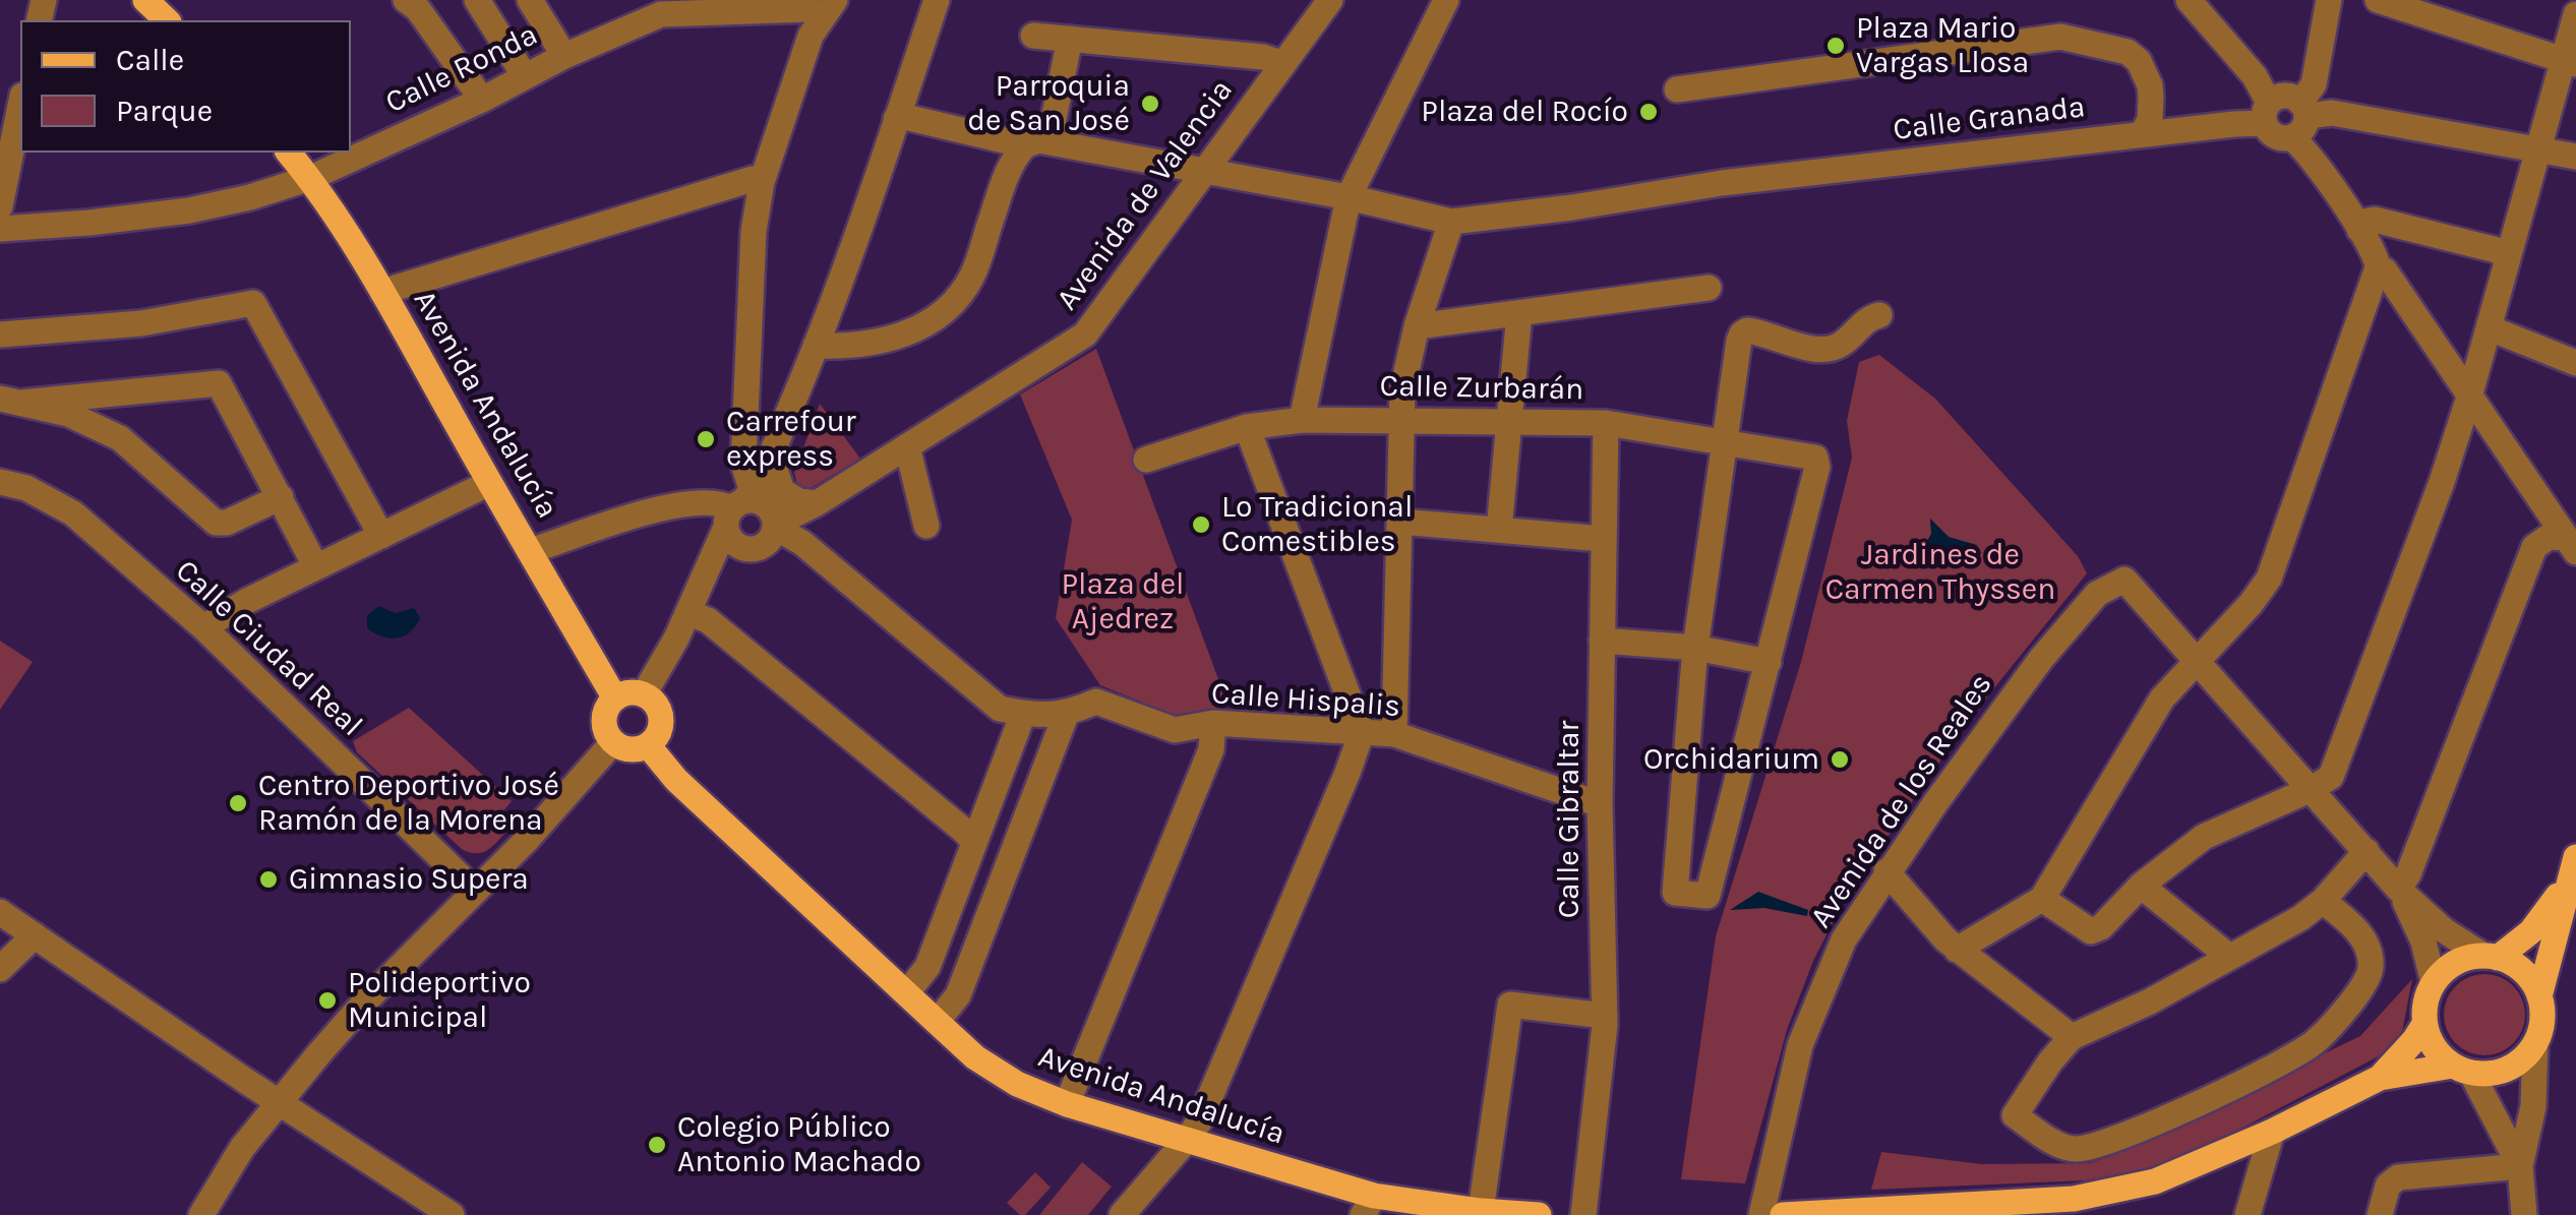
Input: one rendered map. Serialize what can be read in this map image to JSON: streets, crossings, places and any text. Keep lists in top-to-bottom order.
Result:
{
  "streets": {
    "main road": ["Avenida Andalucía"],
    "street": [
      "Calle Ronda",
      "Calle Granada",
      "Avenida de Valencia",
      "Calle Zurbarán",
      "Calle Ciudad Real",
      "Calle Hispalis",
      "Avenida de los Reales",
      "Calle Gibraltar"
    ]
  },
  "crossings": [
    ["Calle Ronda", "Avenida Andalucía"],
    ["Calle Zurbarán", "Calle Gibraltar"],
    ["Calle Hispalis", "Calle Gibraltar"]
  ],
  "parks": ["Jardines de Carmen Thyssen", "Plaza del Ajedrez"],
  "places": [
    "Plaza Mario Vargas Llosa",
    "Parroquia de San José",
    "Plaza del Rocío",
    "Carrefour express",
    "Lo Tradicional Comestibles",
    "Orchidarium",
    "Centro Deportivo José Ramón de la Morena",
    "Gimnasio Supera",
    "Polideportivo Municipal",
    "Colegio Público Antonio Machado"
  ],
  "legend": ["Calle", "Parque"]
}
